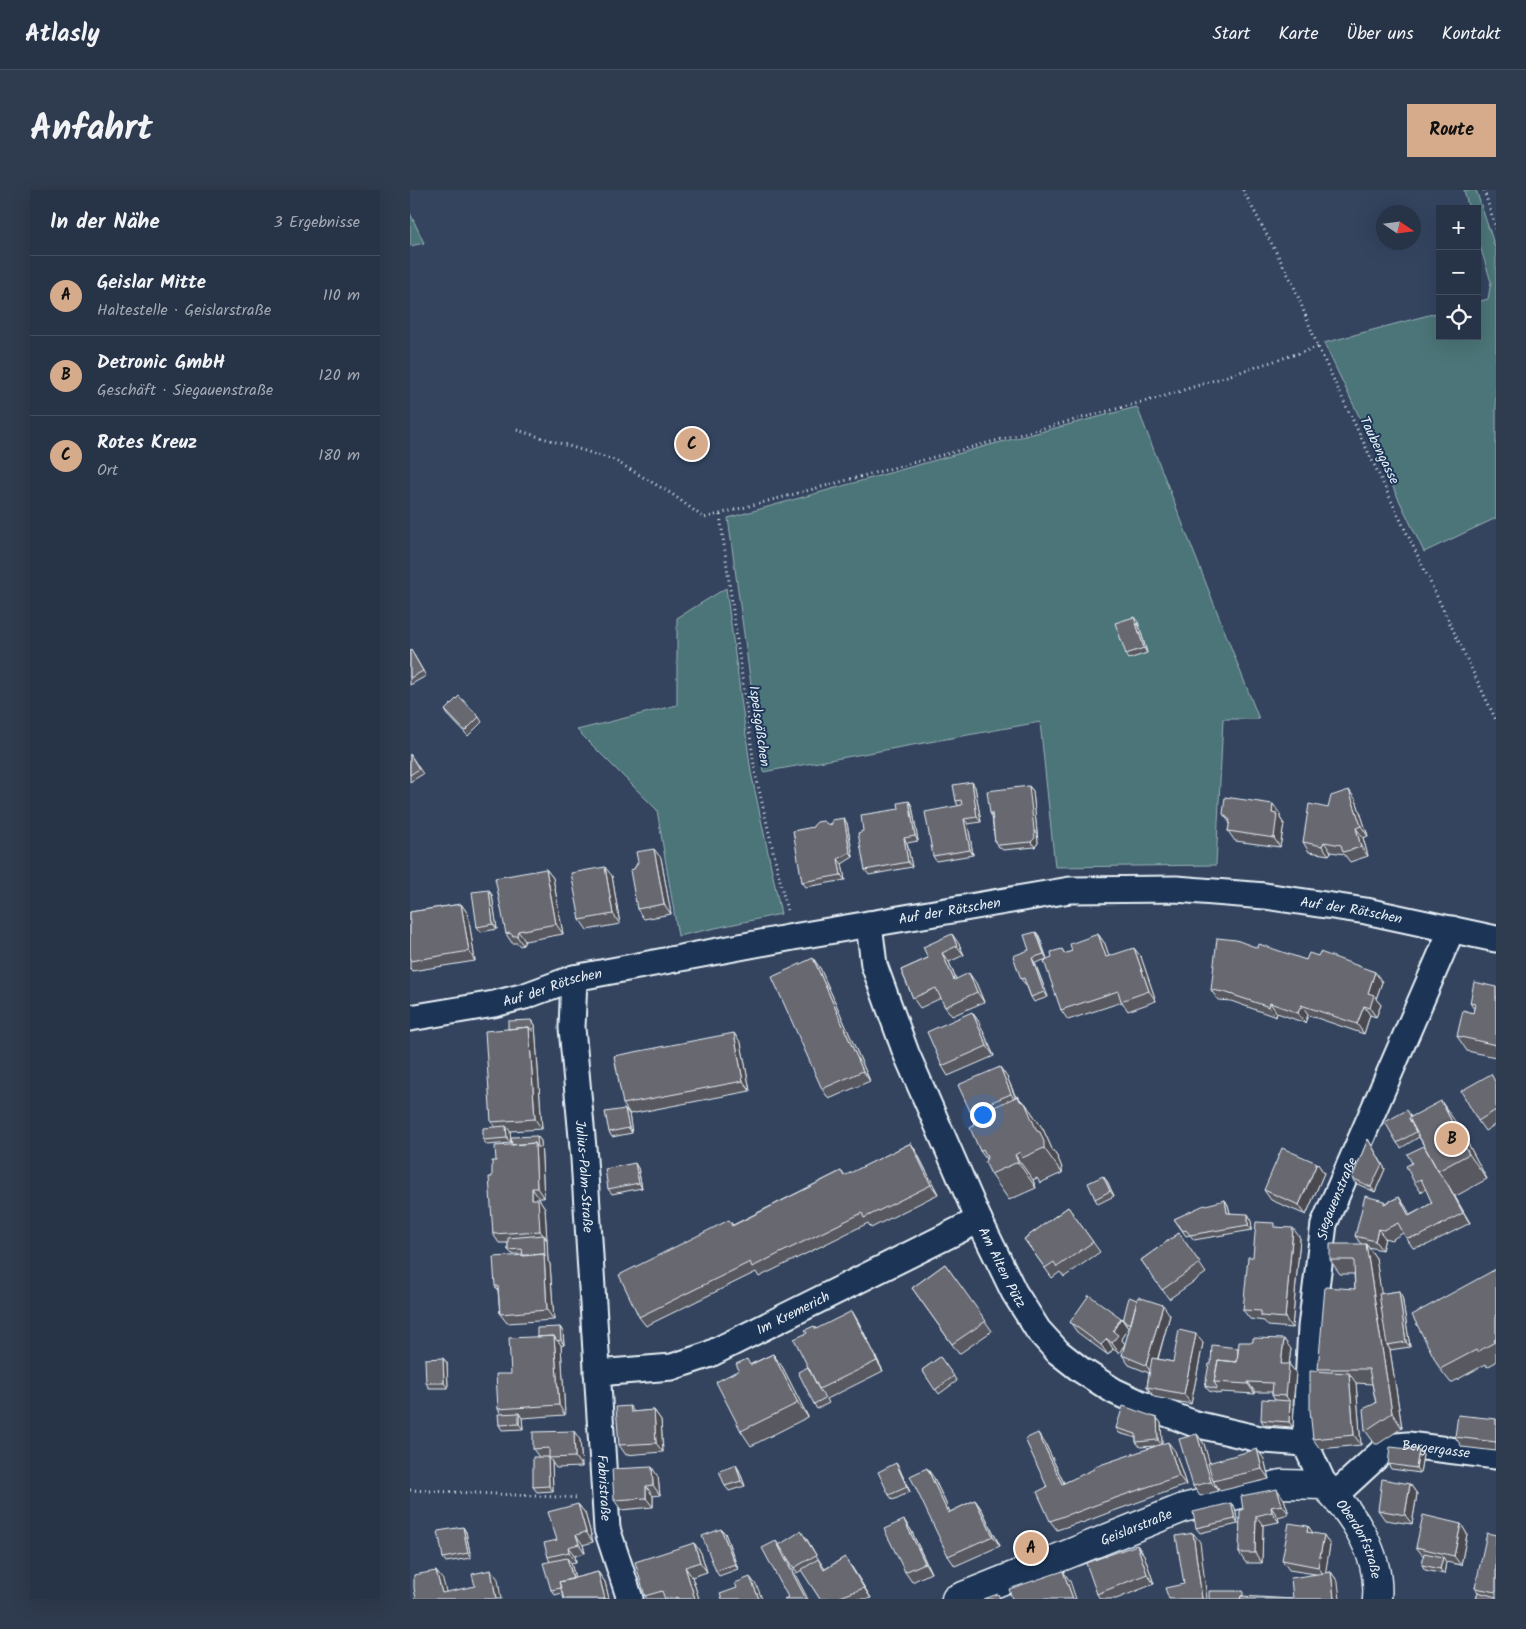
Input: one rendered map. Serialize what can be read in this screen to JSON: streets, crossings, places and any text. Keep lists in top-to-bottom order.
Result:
{
  "streets": {
    "street": [
      "Auf der Rötschen",
      "Julius-Palm-Straße",
      "Siegauenstraße",
      "Am Alten Pütz",
      "Im Kremerich",
      "Bergergasse",
      "Fabristraße",
      "Geislarstraße",
      "Oberdorfstraße"
    ],
    "path": ["Taubengasse", "Ispelsgäßchen"]
  },
  "crossings": [
    ["Ispelsgäßchen", "Auf der Rötschen"],
    ["Auf der Rötschen", "Julius-Palm-Straße"],
    ["Auf der Rötschen", "Siegauenstraße"],
    ["Auf der Rötschen", "Am Alten Pütz"],
    ["Julius-Palm-Straße", "Im Kremerich"],
    ["Julius-Palm-Straße", "Fabristraße"],
    ["Siegauenstraße", "Am Alten Pütz"],
    ["Siegauenstraße", "Bergergasse"],
    ["Siegauenstraße", "Geislarstraße"],
    ["Siegauenstraße", "Oberdorfstraße"],
    ["Am Alten Pütz", "Im Kremerich"],
    ["Im Kremerich", "Fabristraße"],
    ["Bergergasse", "Geislarstraße"],
    ["Bergergasse", "Oberdorfstraße"],
    ["Geislarstraße", "Oberdorfstraße"]
  ],
  "north": "right",
  "page": {
    "header": "Atlasly",
    "nav": [
      "Start",
      "Karte",
      "Über uns",
      "Kontakt"
    ],
    "title": "Anfahrt",
    "buttons": "Route",
    "heading": ["In der Nähe", "3 Ergebnisse"],
    "map_buttons": ["+", "−"],
    "list": [
      {
        "mark": "A",
        "name": "Geislar Mitte",
        "note": "Haltestelle · Geislarstraße",
        "value": "110 m"
      },
      {
        "mark": "B",
        "name": "Detronic GmbH",
        "note": "Geschäft · Siegauenstraße",
        "value": "120 m"
      },
      {
        "mark": "C",
        "name": "Rotes Kreuz",
        "note": "Ort",
        "value": "180 m"
      }
    ],
    "pins": ["C", "B", "A"]
  }
}
